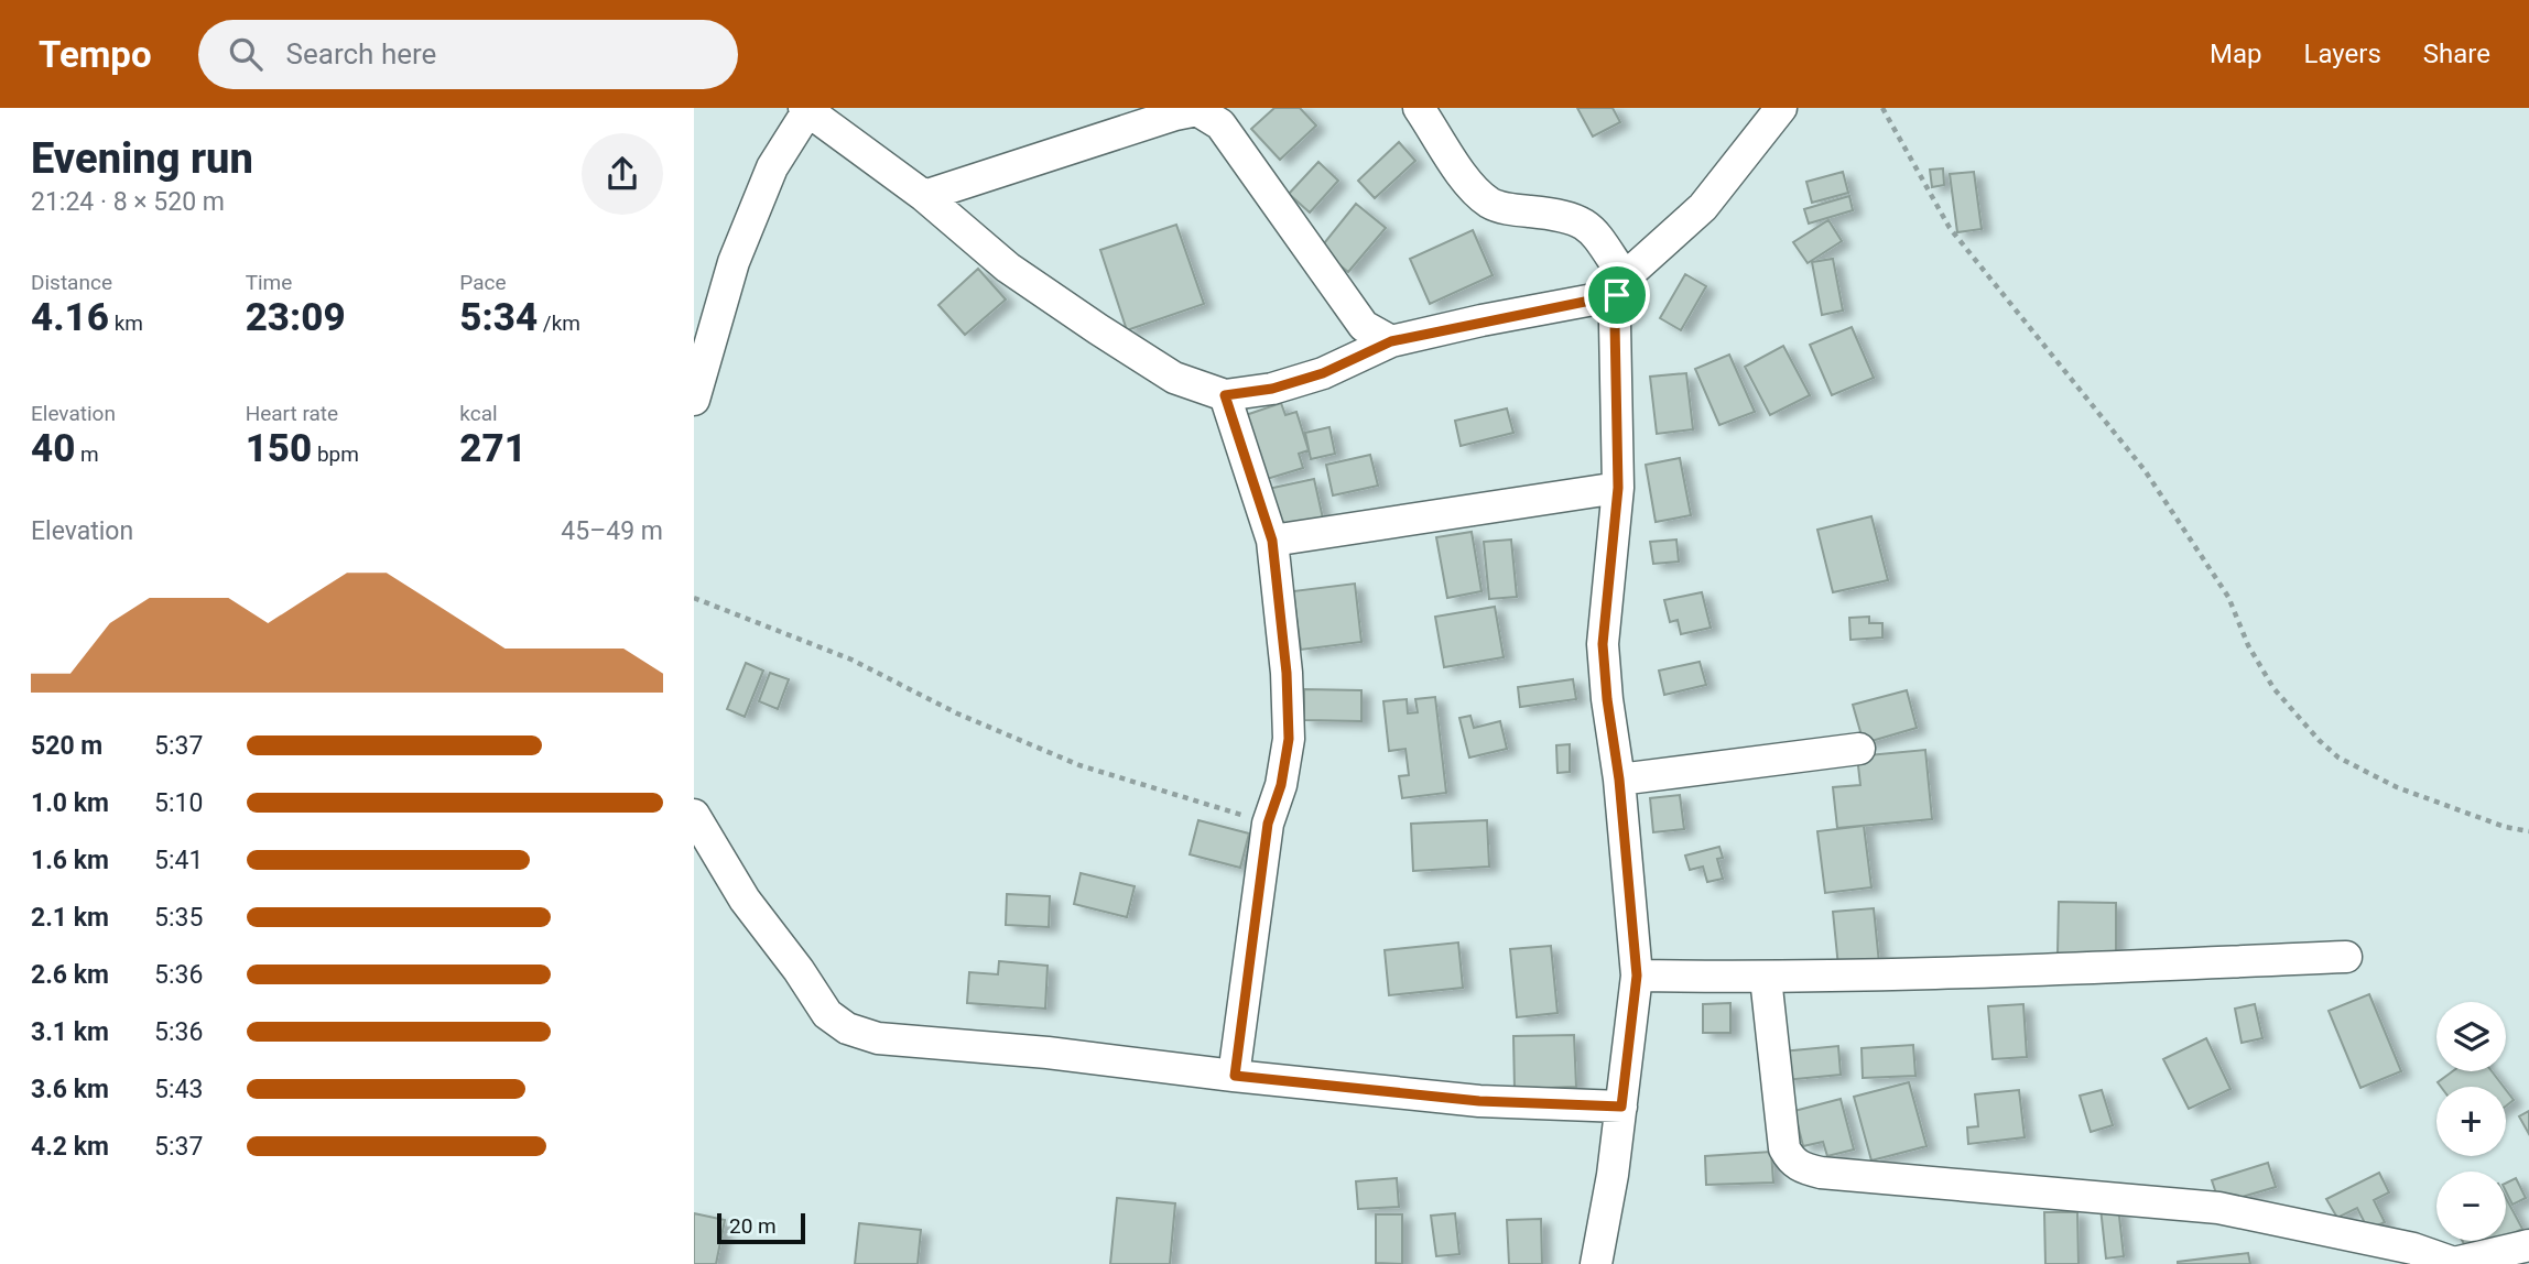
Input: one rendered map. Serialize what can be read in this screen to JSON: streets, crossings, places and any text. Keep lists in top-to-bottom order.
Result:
{
  "scale_bar": "20 m",
  "page": {
    "header": "Tempo",
    "search": "Search here",
    "nav": ["Map", "Layers", "Share"],
    "heading": ["Evening run", "21:24 · 8 × 520 m"],
    "stats": [
      ["Distance", "4.16 km"],
      ["Time", "23:09"],
      ["Pace", "5:34 /km"],
      ["Elevation", "40 m"],
      ["Heart rate", "150 bpm"],
      ["kcal", "271"]
    ],
    "chart": ["Elevation", "45–49 m"],
    "list": [
      {
        "name": "520 m",
        "note": "5:37"
      },
      {
        "name": "1.0 km",
        "note": "5:10"
      },
      {
        "name": "1.6 km",
        "note": "5:41"
      },
      {
        "name": "2.1 km",
        "note": "5:35"
      },
      {
        "name": "2.6 km",
        "note": "5:36"
      },
      {
        "name": "3.1 km",
        "note": "5:36"
      },
      {
        "name": "3.6 km",
        "note": "5:43"
      },
      {
        "name": "4.2 km",
        "note": "5:37"
      }
    ],
    "map_buttons": ["+", "−"],
    "scale": "20 m"
  }
}
